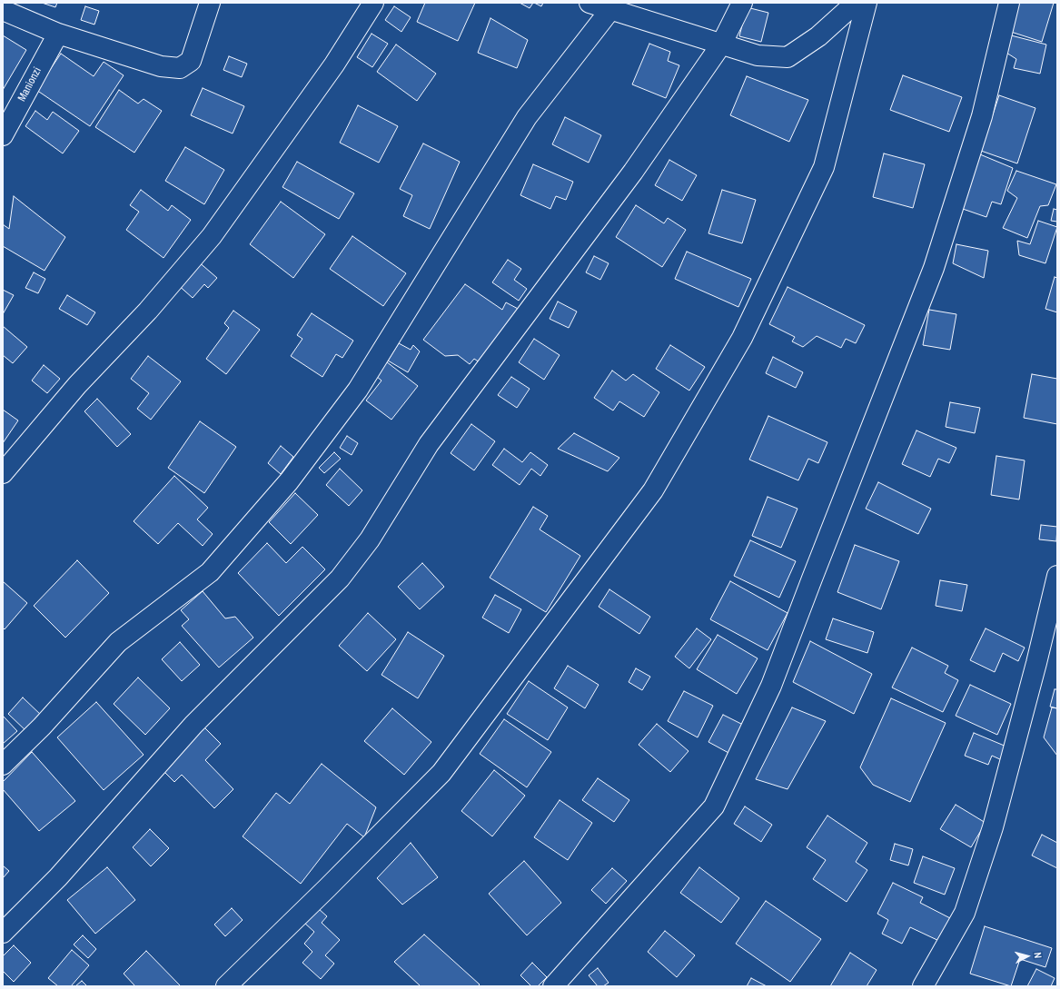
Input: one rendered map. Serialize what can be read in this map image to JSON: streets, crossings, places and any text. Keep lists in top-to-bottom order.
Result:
{
  "streets": {
    "street": ["Manionzi"]
  },
  "north": "right"
}
